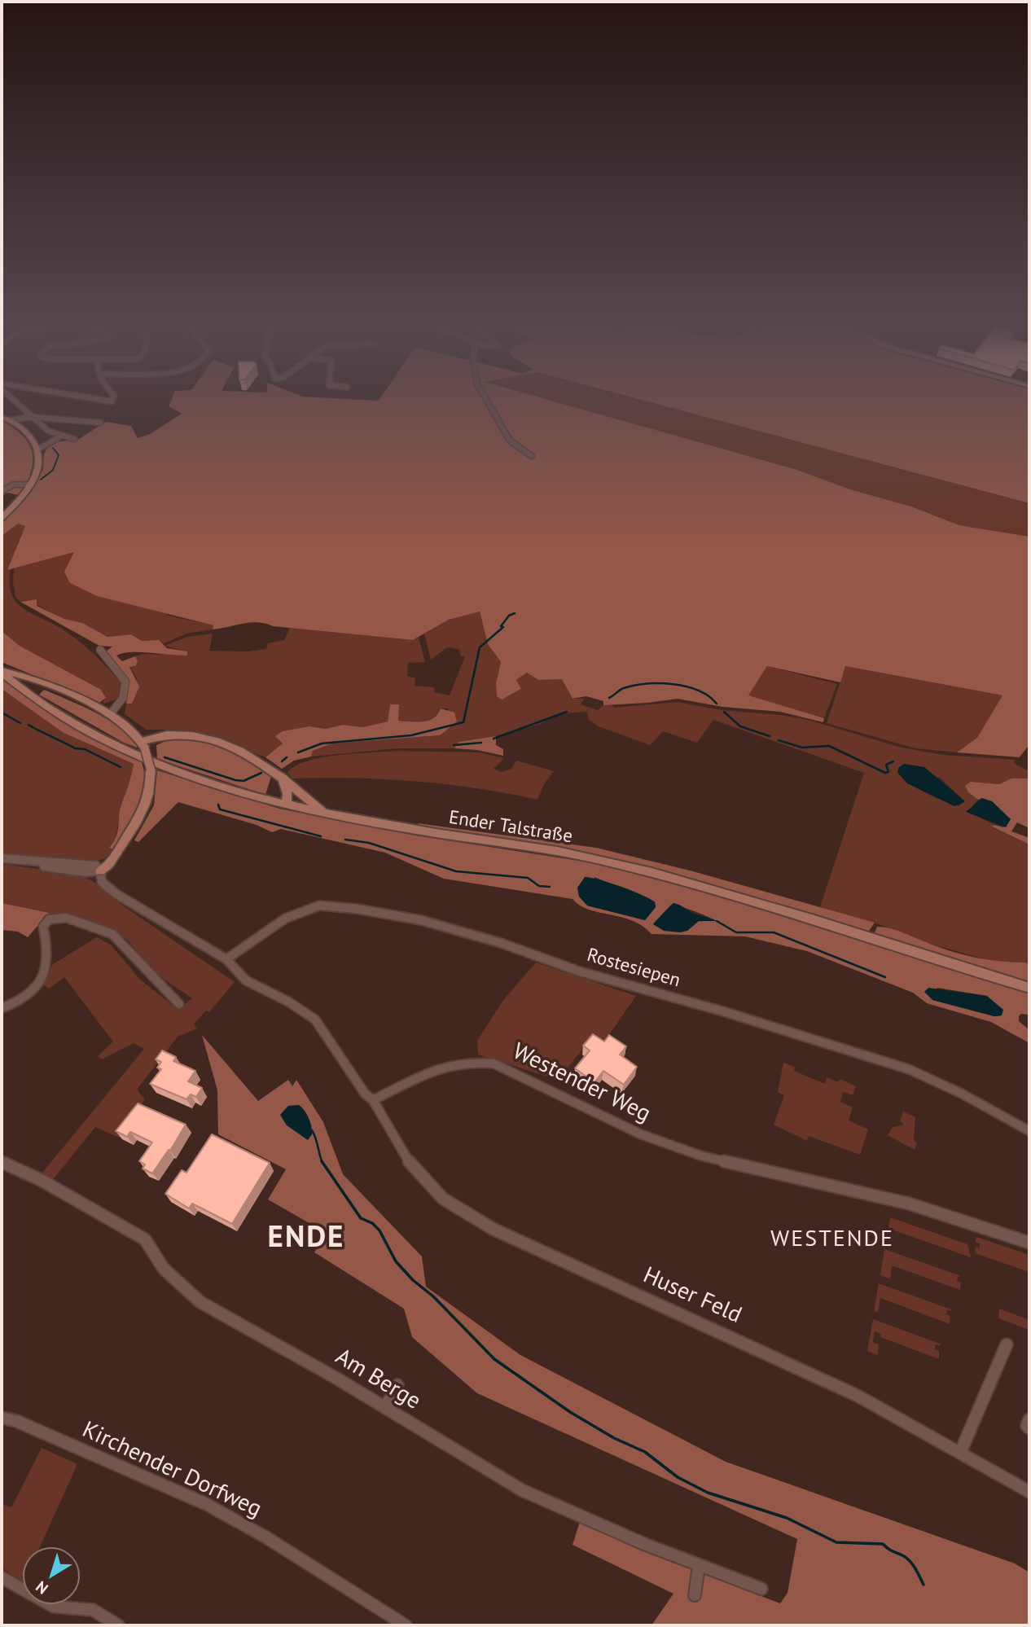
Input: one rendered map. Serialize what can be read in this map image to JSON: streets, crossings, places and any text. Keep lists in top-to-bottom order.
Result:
{
  "streets": {
    "main road": ["Ender Talstraße"],
    "street": [
      "Rostesiepen",
      "Westender Weg",
      "Huser Feld",
      "Am Berge",
      "Kirchender Dorfweg"
    ]
  },
  "crossings": [
    ["Westender Weg", "Huser Feld"]
  ],
  "districts": ["ENDE", "WESTENDE"],
  "north": "bottom left"
}
